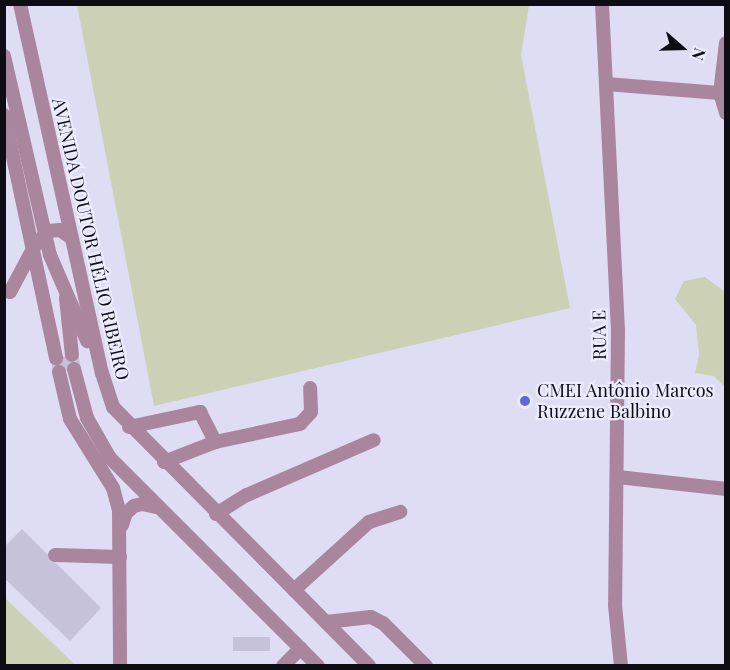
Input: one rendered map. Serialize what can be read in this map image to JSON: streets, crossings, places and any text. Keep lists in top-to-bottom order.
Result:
{
  "streets": {
    "street": ["AVENIDA DOUTOR HÉLIO RIBEIRO", "RUA E"]
  },
  "places": ["CMEI Antônio Marcos Ruzzene Balbino"],
  "north": "right"
}
